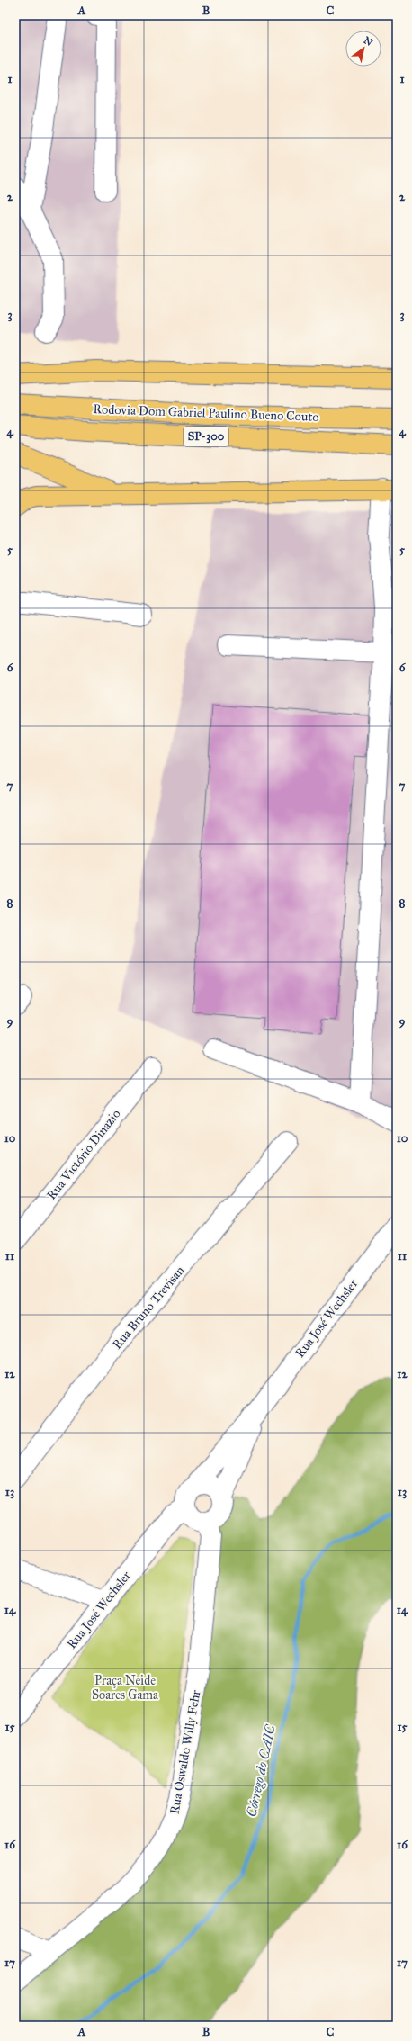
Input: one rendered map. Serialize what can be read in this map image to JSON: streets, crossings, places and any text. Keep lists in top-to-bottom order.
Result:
{
  "streets": {
    "main road": ["Rodovia Dom Gabriel Paulino Bueno Couto", "SP-300"],
    "street": [
      "Rua Victório Dinazio",
      "Rua Bruno Trevisan",
      "Rua José Wechsler",
      "Rua Oswaldo Willy Fehr"
    ]
  },
  "crossings": [
    ["Rua José Wechsler", "Rua Oswaldo Willy Fehr"]
  ],
  "water": ["Córrego do CAIC"],
  "parks": ["Praça Neide Soares Gama"],
  "north": "top right",
  "grid": {
    "columns": ["A", "B", "C"],
    "rows": [
      "1",
      "2",
      "3",
      "4",
      "5",
      "6",
      "7",
      "8",
      "9",
      "10",
      "11",
      "12",
      "13",
      "14",
      "15",
      "16",
      "17"
    ]
  }
}
